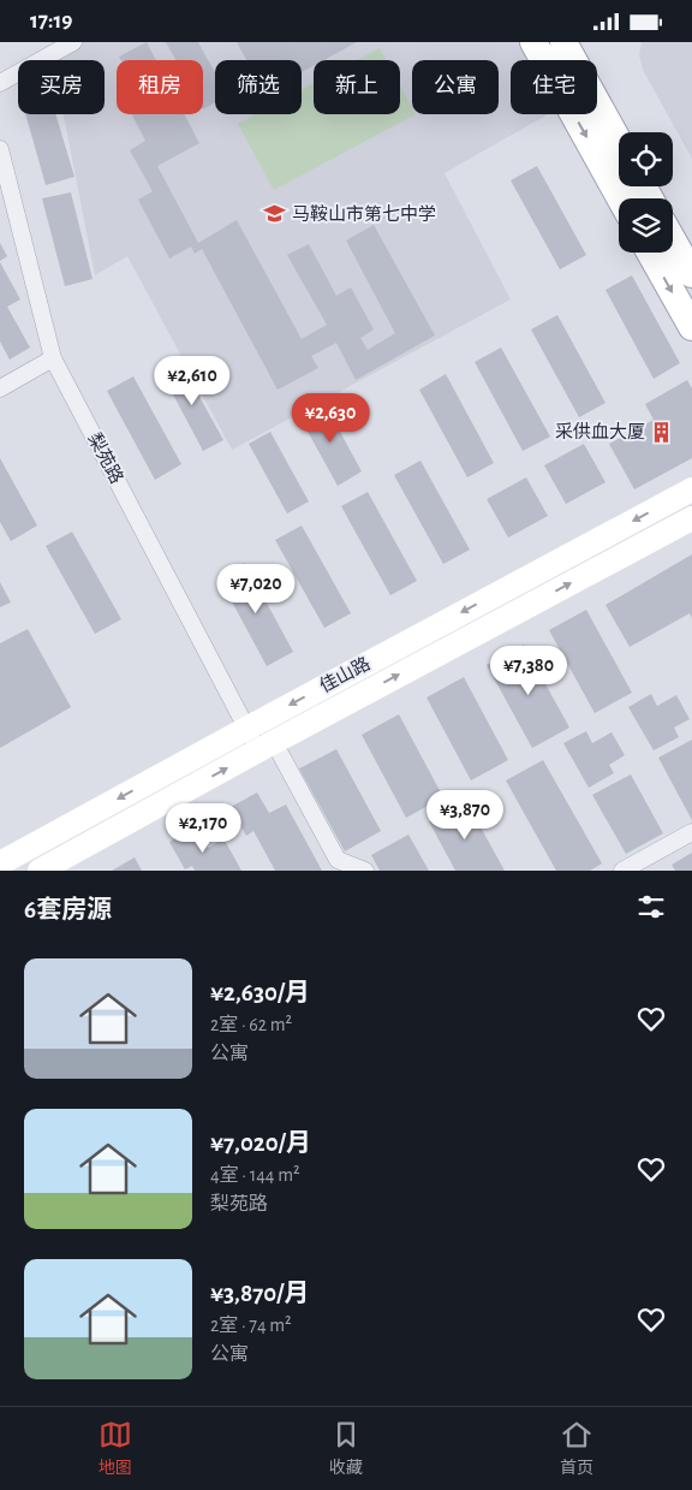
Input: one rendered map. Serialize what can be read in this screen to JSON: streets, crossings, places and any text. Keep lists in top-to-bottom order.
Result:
{
  "streets": {
    "street": ["梨苑路", "佳山路"]
  },
  "crossings": [
    ["梨苑路", "佳山路"]
  ],
  "places": {
    "school or university": ["马鞍山市第七中学"],
    "building": ["采供血大厦"]
  },
  "page": {
    "status": "17:19",
    "chip": [
      "买房",
      "租房",
      "筛选",
      "新上",
      "公寓",
      "住宅"
    ],
    "price": [
      "¥2,610",
      "¥2,630",
      "¥7,020",
      "¥7,380",
      "¥3,870",
      "¥2,170"
    ],
    "heading": "6套房源",
    "list": [
      {
        "name": "¥2,630/月",
        "note": "2室 · 62 m² · 公寓"
      },
      {
        "name": "¥7,020/月",
        "note": "4室 · 144 m² · 梨苑路"
      },
      {
        "name": "¥3,870/月",
        "note": "2室 · 74 m² · 公寓"
      }
    ],
    "tabs": ["地图", "收藏", "首页"]
  }
}
